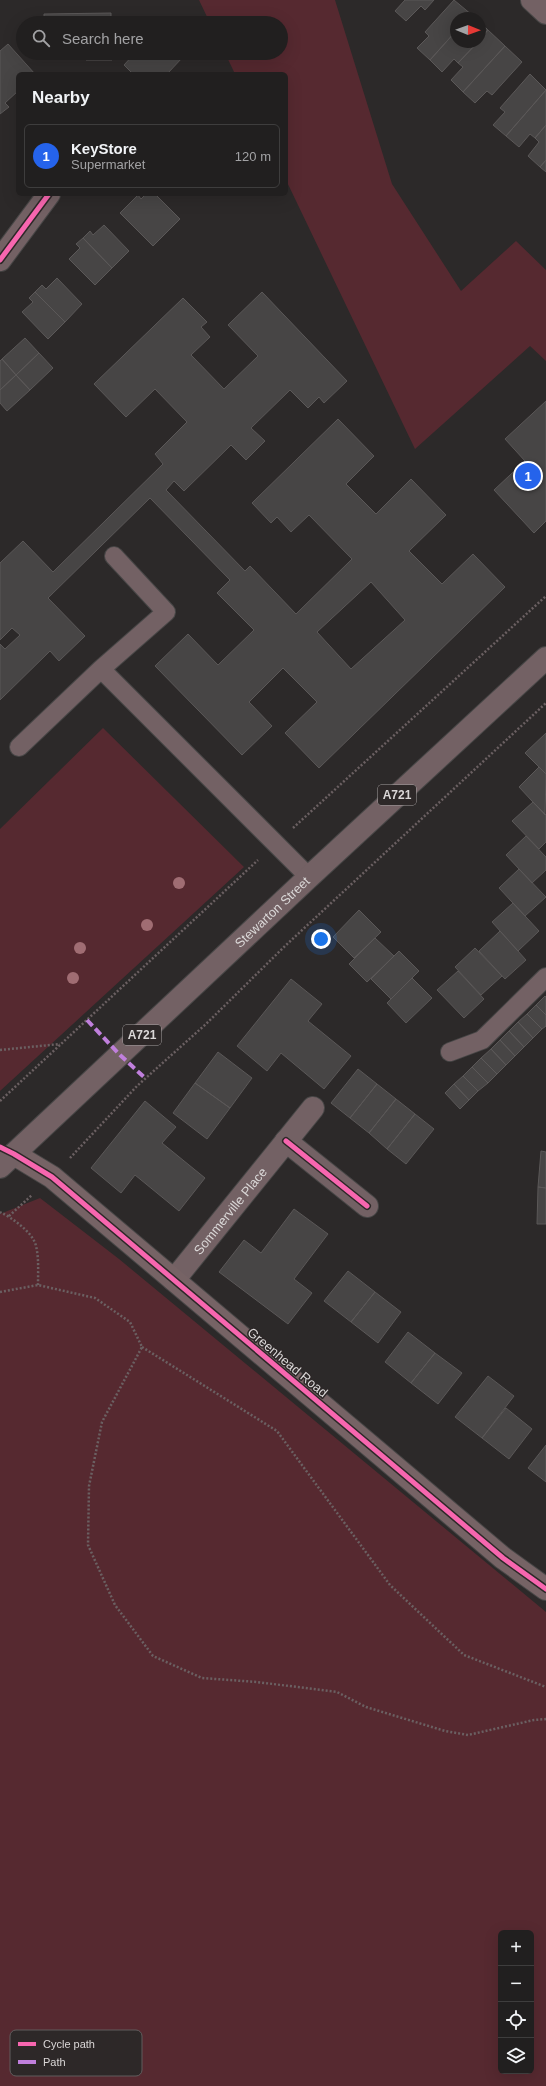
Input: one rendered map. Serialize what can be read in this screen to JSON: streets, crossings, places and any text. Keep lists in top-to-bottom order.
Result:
{
  "streets": {
    "main road": ["A721", "Stewarton Street", "Sommerville Place"],
    "street": ["Greenhead Road"]
  },
  "crossings": [
    ["Stewarton Street", "Greenhead Road"],
    ["Sommerville Place", "Greenhead Road"]
  ],
  "legend": ["Cycle path", "Path"],
  "north": "right",
  "page": {
    "search": "Search here",
    "heading": "Nearby",
    "list": [
      {
        "mark": "1",
        "name": "KeyStore",
        "note": "Supermarket",
        "value": "120 m"
      }
    ],
    "pins": "1",
    "map_buttons": ["+", "−"]
  }
}
